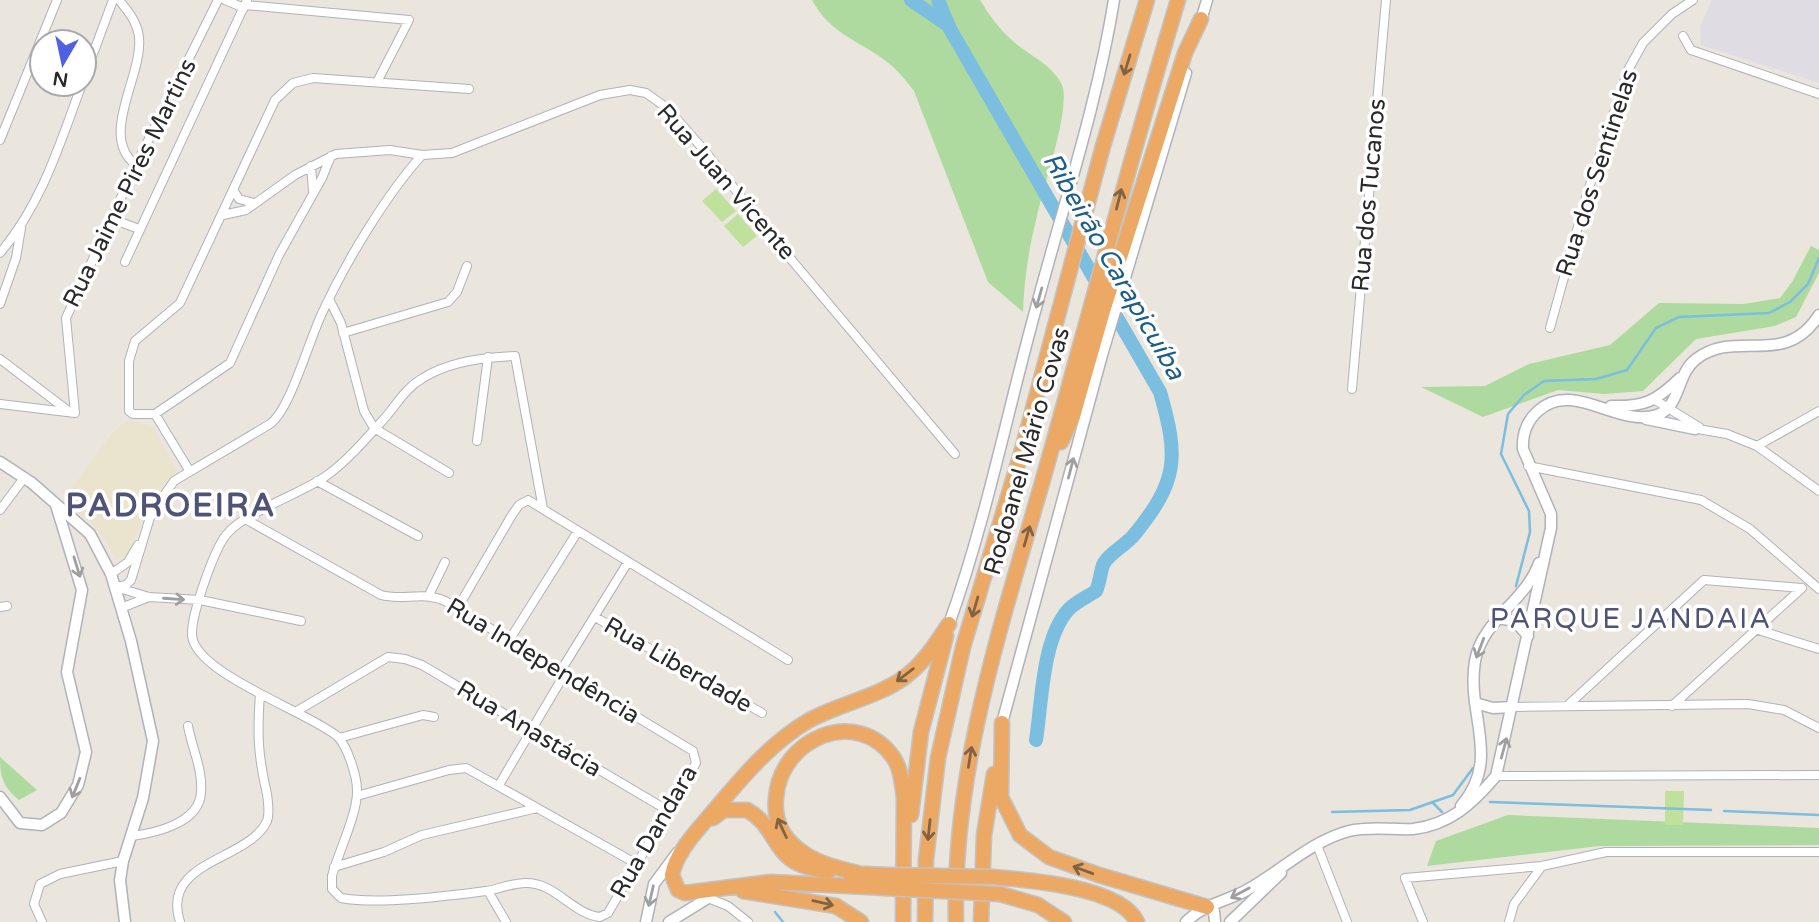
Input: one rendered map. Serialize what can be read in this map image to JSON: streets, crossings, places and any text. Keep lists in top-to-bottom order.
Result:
{
  "streets": {
    "highway": ["Rodoanel Mário Covas"],
    "street": [
      "Rua dos Sentinelas",
      "Rua Juan Vicente",
      "Rua Jaime Pires Martins",
      "Rua dos Tucanos",
      "Rua Independência",
      "Rua Liberdade",
      "Rua Anastácia",
      "Rua Dandara"
    ]
  },
  "crossings": [
    ["Rua Independência", "Rua Dandara"],
    ["Rua Anastácia", "Rua Dandara"]
  ],
  "districts": ["PADROEIRA", "PARQUE JANDAIA"],
  "water": ["Ribeirão Carapicuíba"],
  "north": "bottom"
}
